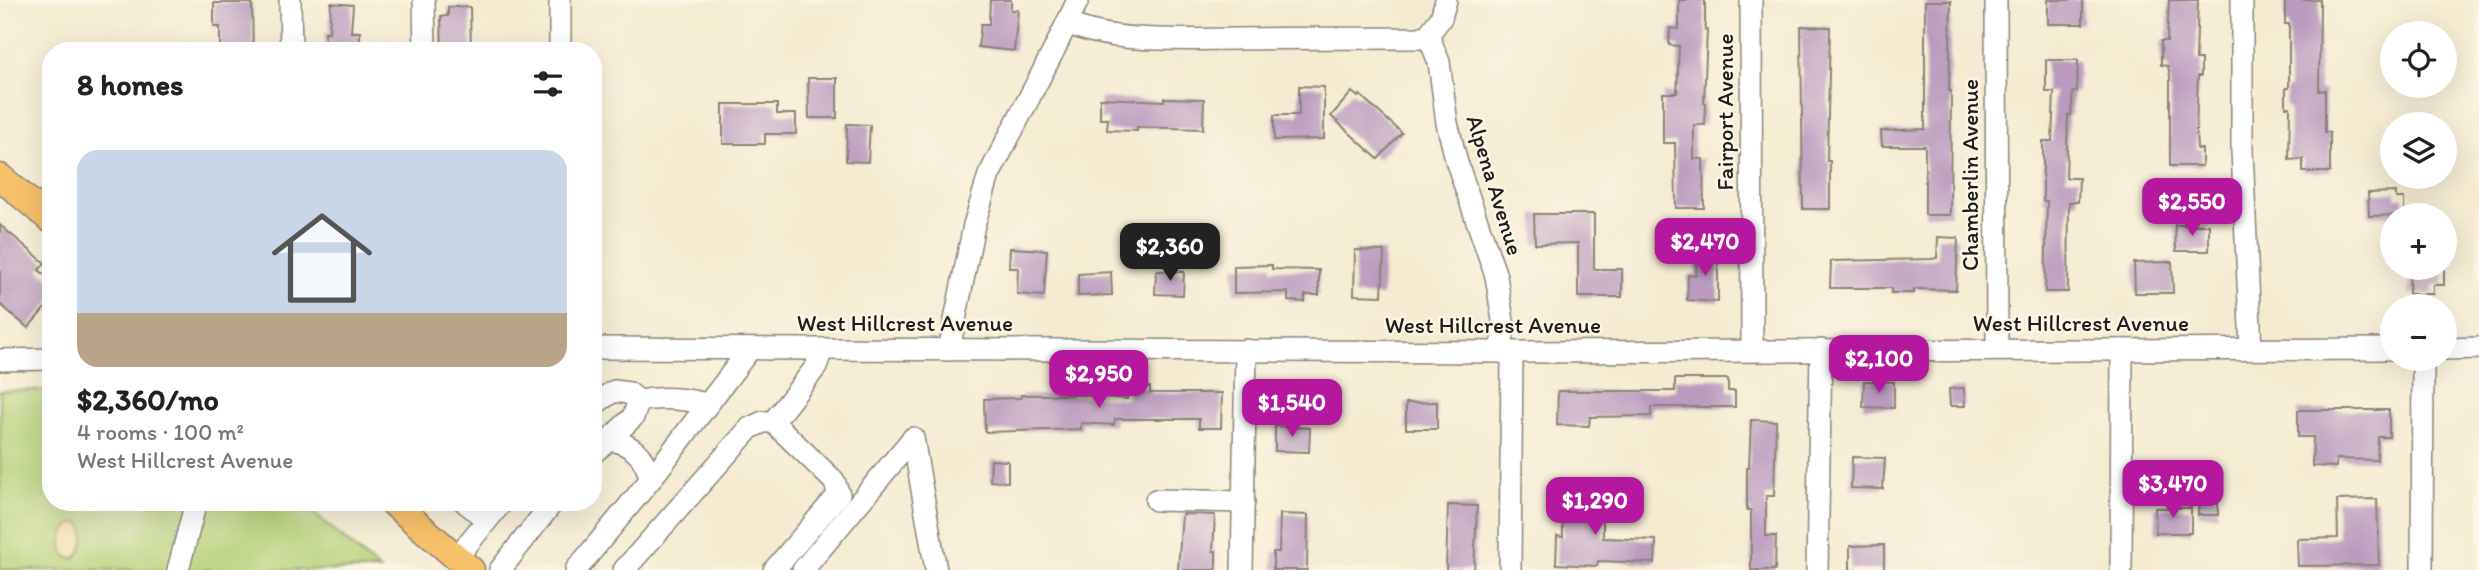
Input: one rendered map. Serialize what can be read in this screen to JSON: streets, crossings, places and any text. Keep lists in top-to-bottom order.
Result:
{
  "streets": {
    "street": [
      "Fairport Avenue",
      "Chamberlin Avenue",
      "Alpena Avenue",
      "West Hillcrest Avenue"
    ]
  },
  "crossings": [
    ["Fairport Avenue", "West Hillcrest Avenue"],
    ["Chamberlin Avenue", "West Hillcrest Avenue"],
    ["Alpena Avenue", "West Hillcrest Avenue"]
  ],
  "page": {
    "map_buttons": ["+", "−"],
    "heading": "8 homes",
    "list": [
      {
        "name": "$2,360/mo",
        "note": "4 rooms · 100 m² · West Hillcrest Avenue"
      }
    ],
    "price": [
      "$2,550",
      "$2,470",
      "$2,360",
      "$2,100",
      "$2,950",
      "$1,540",
      "$3,470",
      "$1,290"
    ]
  }
}
